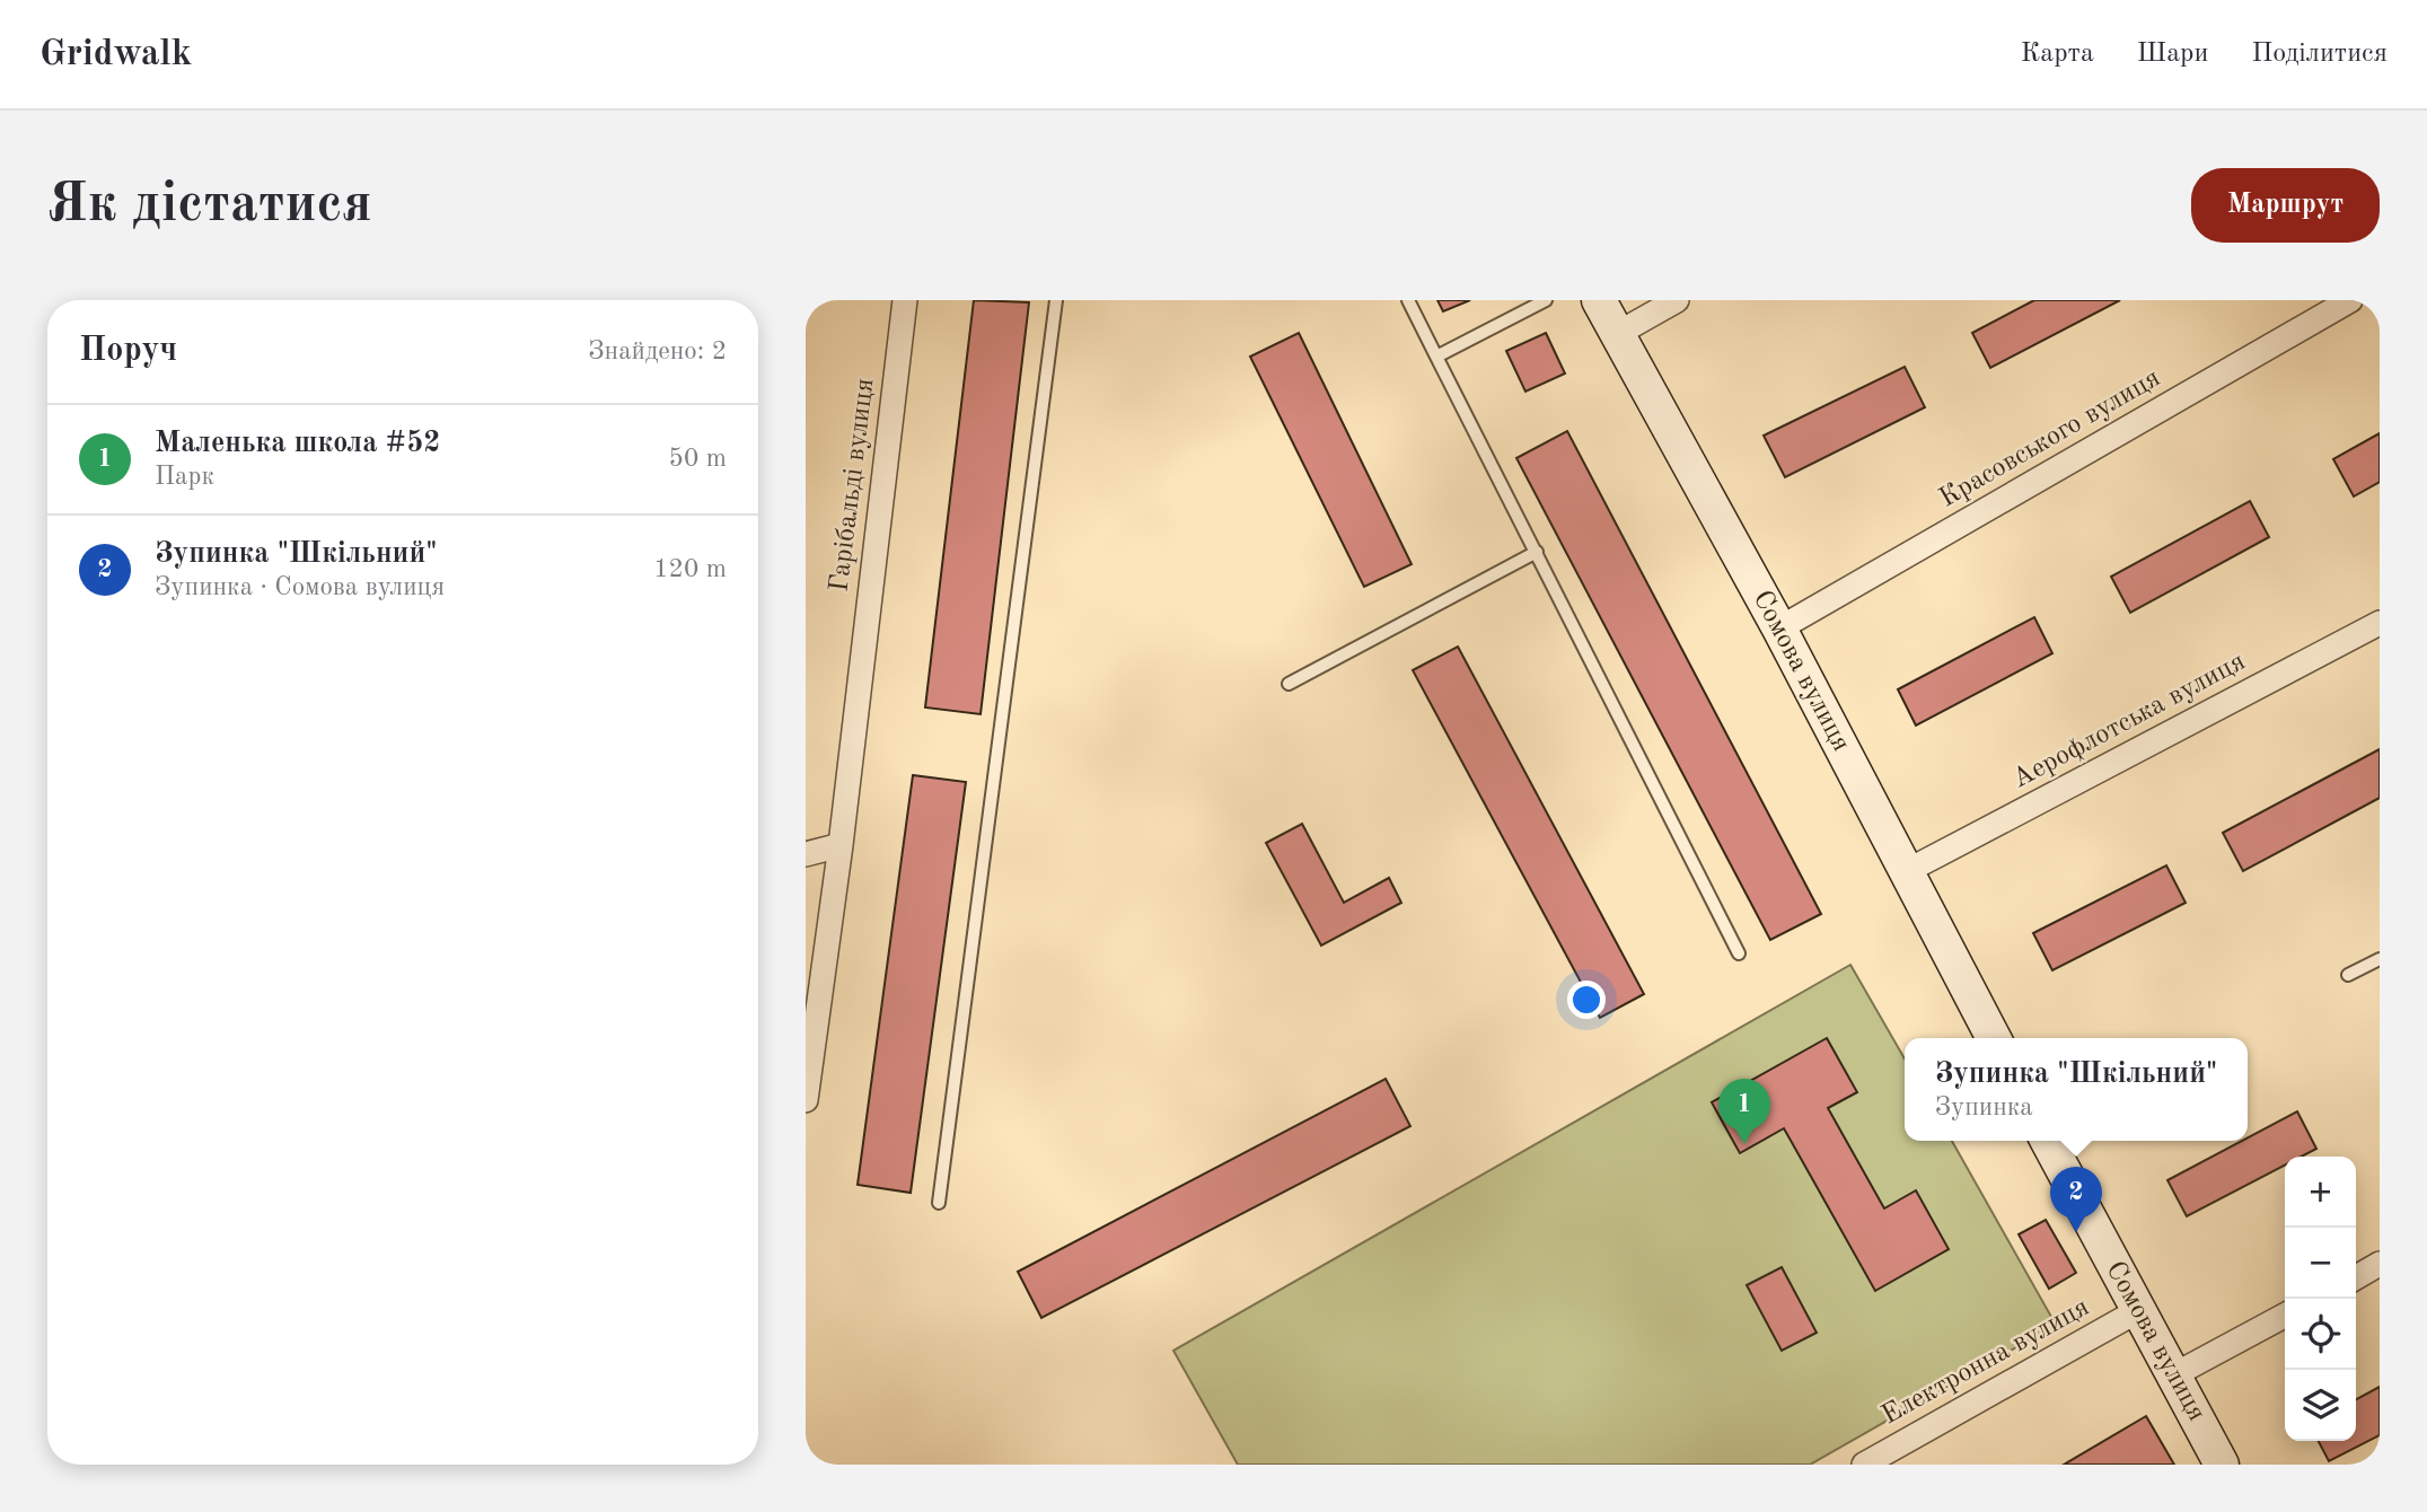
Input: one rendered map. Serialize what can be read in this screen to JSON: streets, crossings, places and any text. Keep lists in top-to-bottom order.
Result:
{
  "streets": {
    "main road": ["Сомова вулиця"],
    "street": [
      "Красовського вулиця",
      "Гарібальді вулиця",
      "Аерофлотська вулиця",
      "Електронна вулиця"
    ]
  },
  "crossings": [
    ["Красовського вулиця", "Сомова вулиця"],
    ["Сомова вулиця", "Аерофлотська вулиця"],
    ["Сомова вулиця", "Електронна вулиця"]
  ],
  "page": {
    "header": "Gridwalk",
    "nav": ["Карта", "Шари", "Поділитися"],
    "buttons": "Маршрут",
    "title": "Як дістатися",
    "heading": ["Поруч", "Знайдено: 2"],
    "list": [
      {
        "mark": "1",
        "name": "Маленька школа #52",
        "note": "Парк",
        "value": "50 m"
      },
      {
        "mark": "2",
        "name": "Зупинка \"Шкільний\"",
        "note": "Зупинка · Сомова вулиця",
        "value": "120 m"
      }
    ],
    "popup": ["Зупинка \"Шкільний\"", "Зупинка"],
    "pins": ["1", "2"],
    "map_buttons": ["+", "−"]
  }
}
